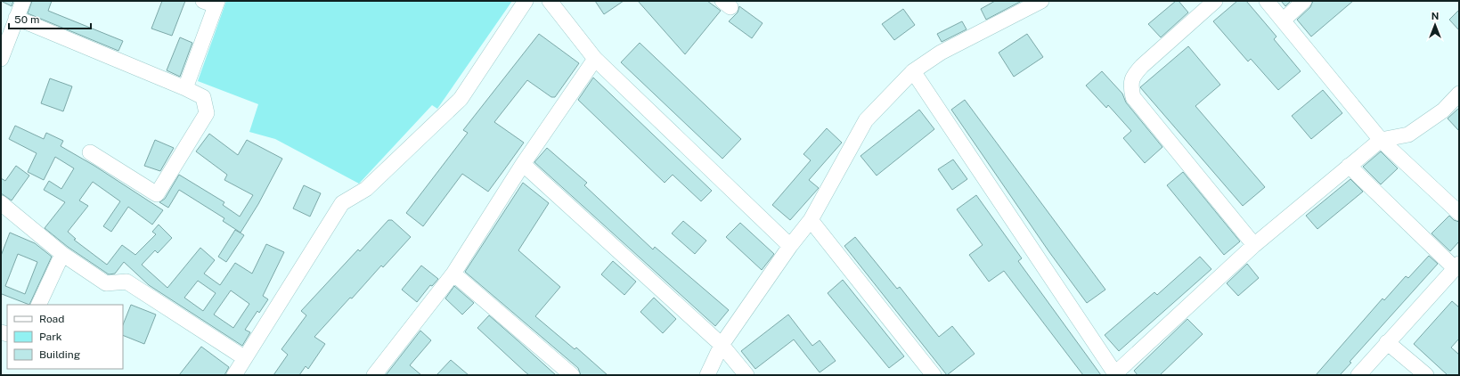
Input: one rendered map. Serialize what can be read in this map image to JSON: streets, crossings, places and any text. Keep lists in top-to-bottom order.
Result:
{
  "legend": ["Road", "Park", "Building"],
  "scale_bar": "50 m",
  "north": "top"
}
